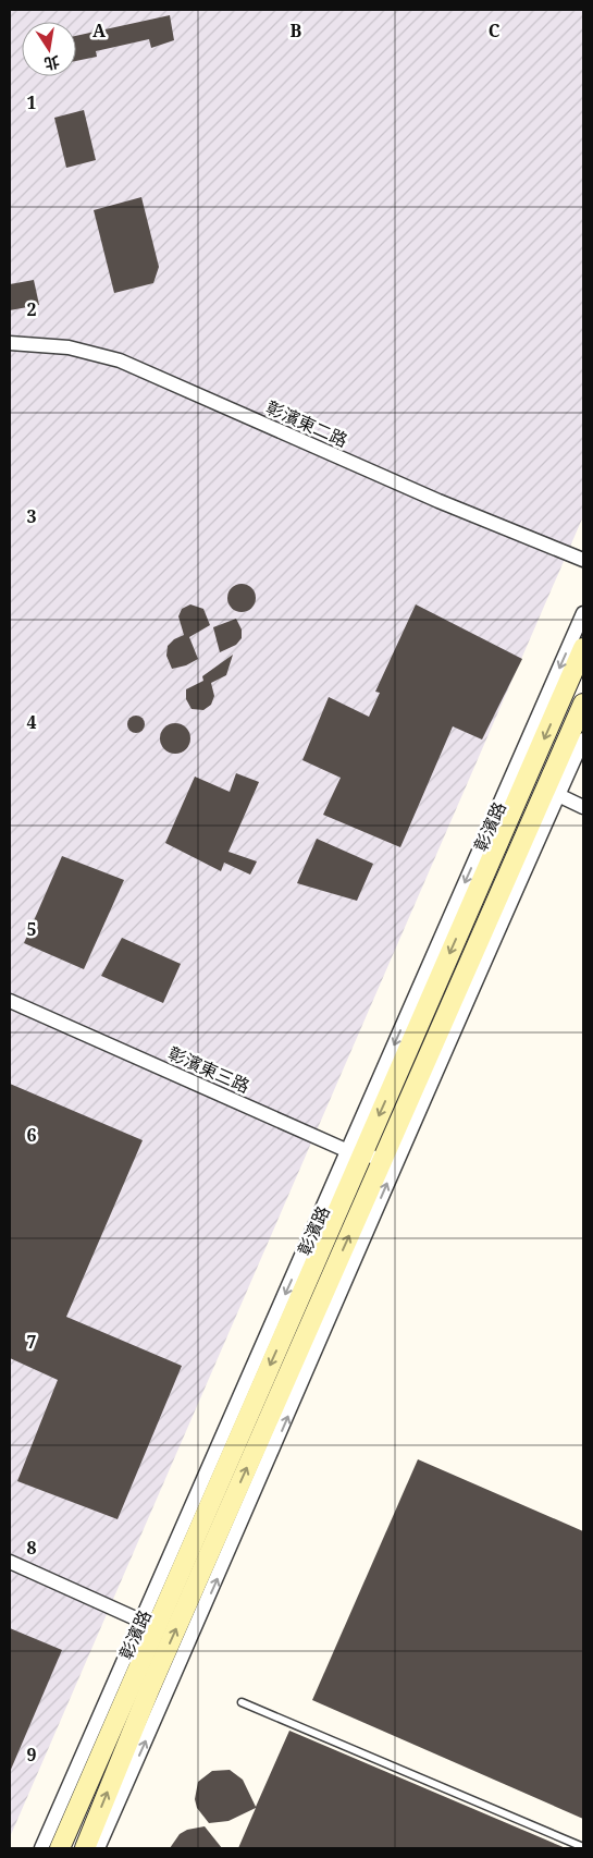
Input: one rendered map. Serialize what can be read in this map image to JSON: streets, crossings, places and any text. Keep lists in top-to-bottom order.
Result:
{
  "streets": {
    "street": ["彰濱東二路", "彰濱路", "彰濱東三路"]
  },
  "crossings": [
    ["彰濱路", "彰濱東三路"]
  ],
  "north": "bottom",
  "grid": {
    "columns": ["A", "B", "C"],
    "rows": [
      "1",
      "2",
      "3",
      "4",
      "5",
      "6",
      "7",
      "8",
      "9"
    ]
  }
}
